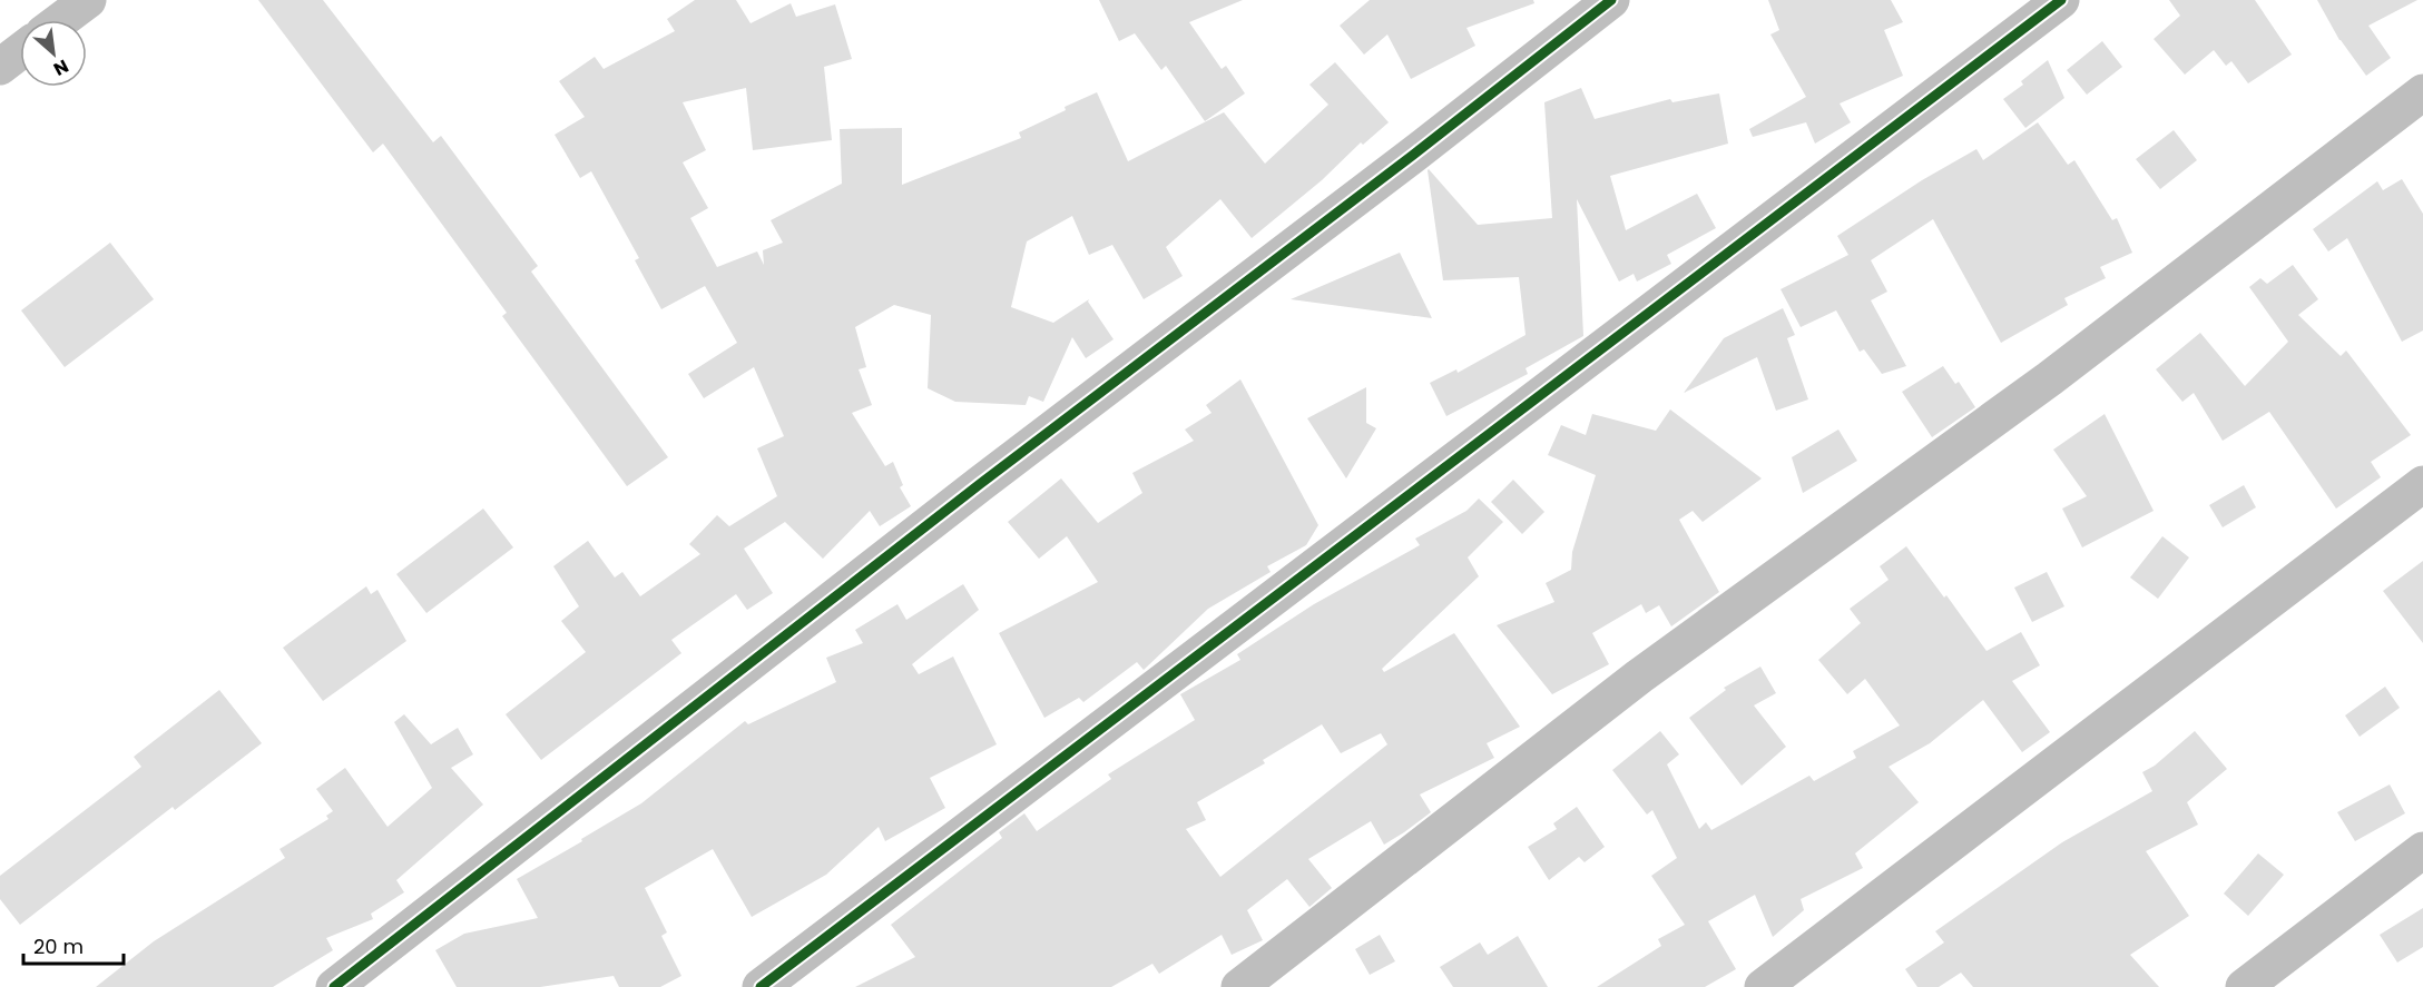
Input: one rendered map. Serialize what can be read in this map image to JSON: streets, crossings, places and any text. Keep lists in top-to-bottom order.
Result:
{
  "scale_bar": "20 m",
  "north": "bottom right"
}
